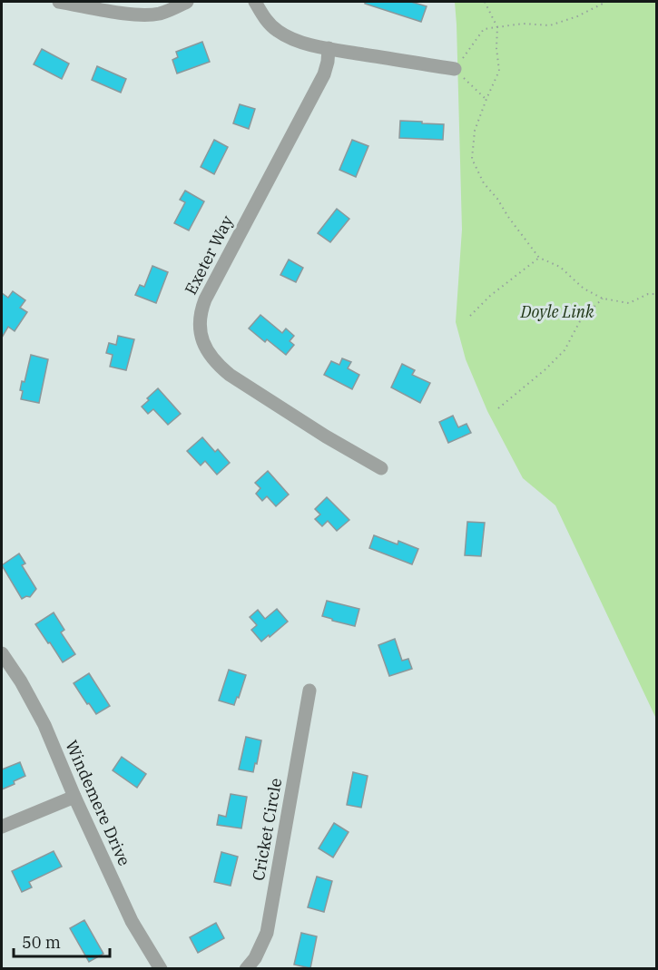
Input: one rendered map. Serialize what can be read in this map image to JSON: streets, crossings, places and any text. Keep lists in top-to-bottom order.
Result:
{
  "streets": {
    "street": ["Exeter Way", "Windemere Drive", "Cricket Circle"]
  },
  "parks": ["Doyle Link"],
  "scale_bar": "50 m"
}
